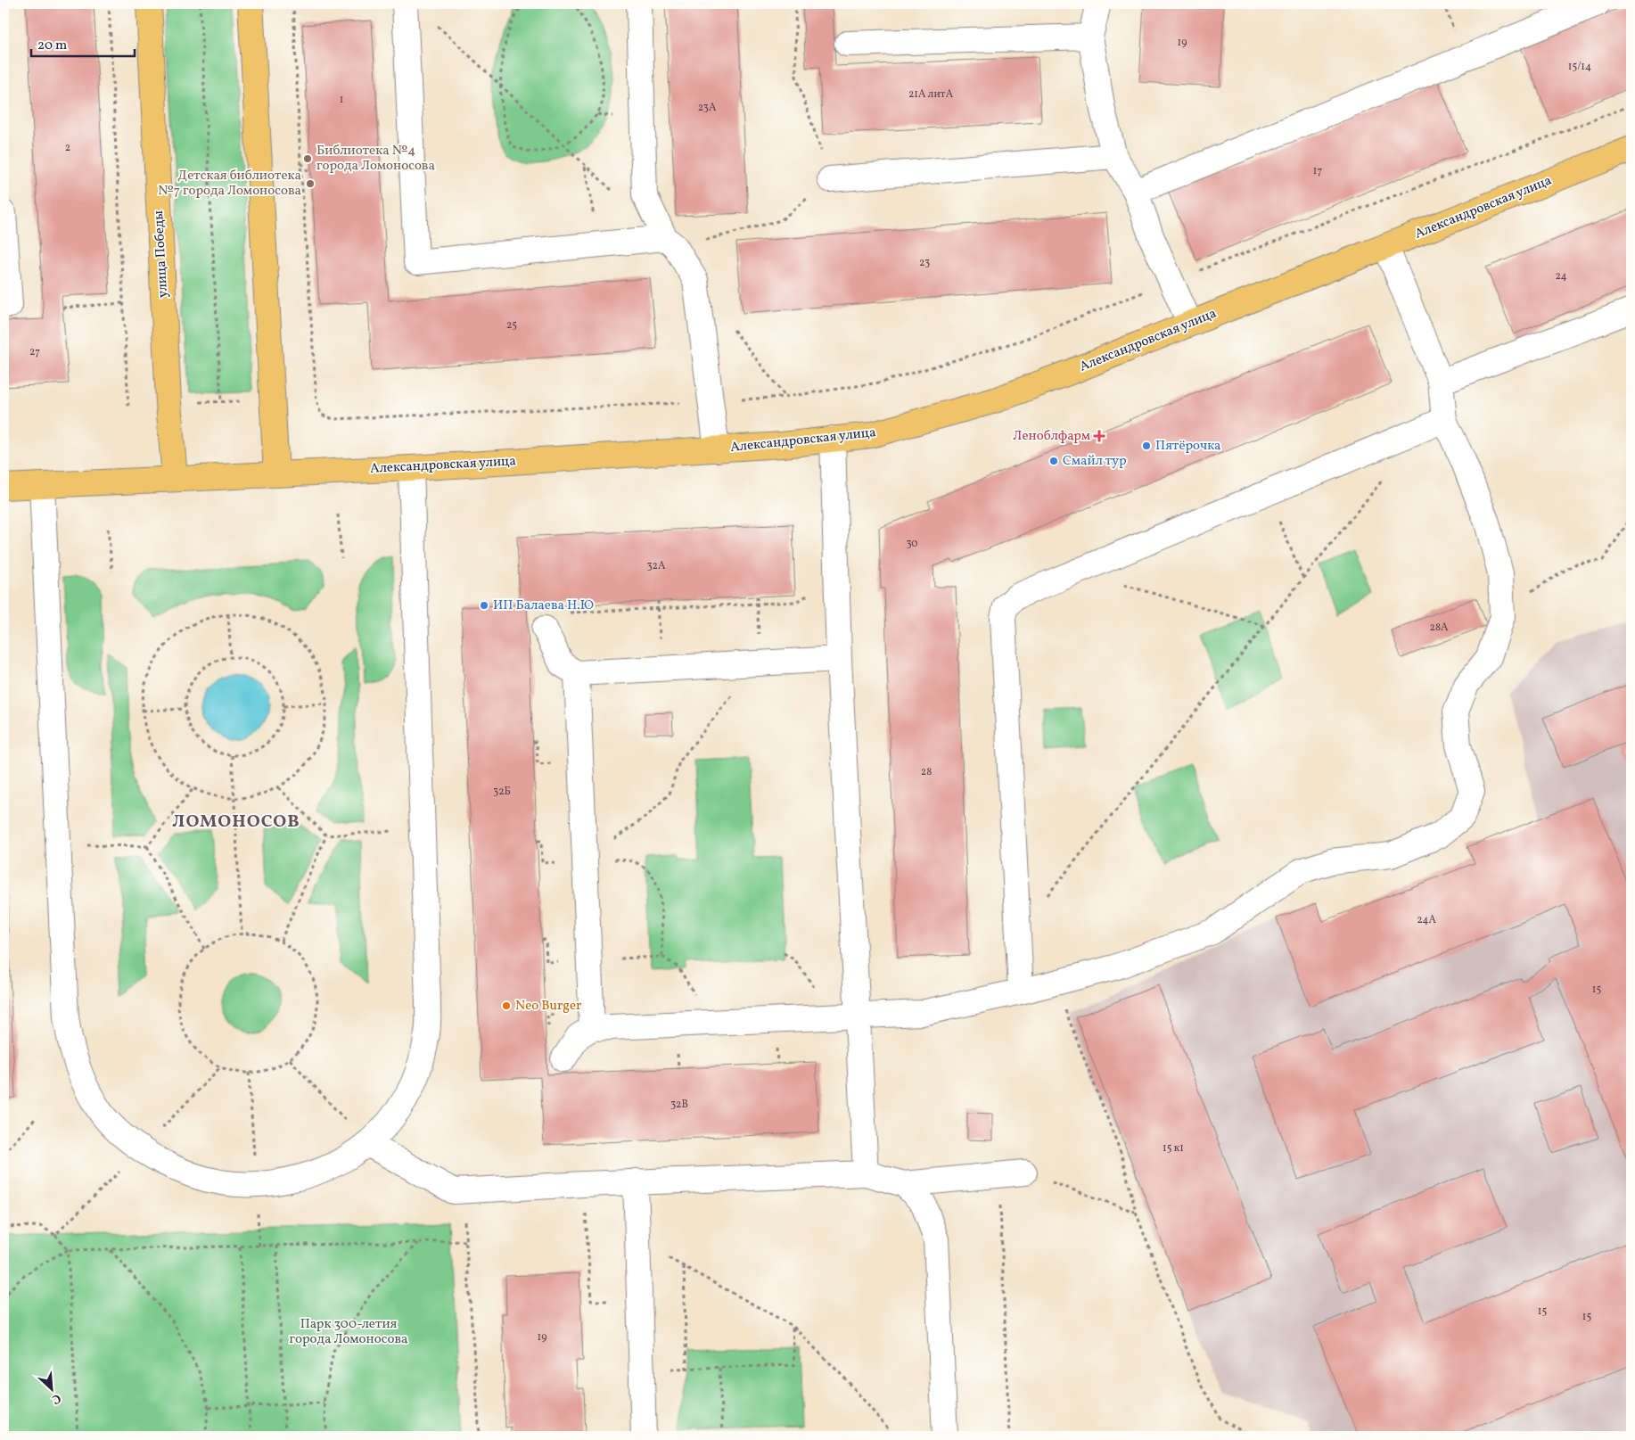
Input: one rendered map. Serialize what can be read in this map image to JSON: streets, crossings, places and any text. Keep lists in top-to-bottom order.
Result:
{
  "streets": {
    "main road": ["Александровская улица", "улица Победы"]
  },
  "crossings": [
    ["Александровская улица", "улица Победы"]
  ],
  "districts": ["ЛОМОНОСОВ"],
  "parks": ["Парк 300-летия города Ломоносова"],
  "places": {
    "other": [
      "Библиотека №4 города Ломоносова",
      "Детская библиотека №7 города Ломоносова",
      "Пятёрочка",
      "Смайл тур",
      "ИП Балаева Н.Ю",
      "Neo Burger"
    ],
    "health": ["Леноблфарм"]
  },
  "house_numbers": [
    "19",
    "15/14",
    "21А литА",
    "1",
    "23А",
    "2",
    "17",
    "23",
    "24",
    "25",
    "27",
    "30",
    "32А",
    "28А",
    "28",
    "32Б",
    "24А",
    "15",
    "32В",
    "15 к1",
    "15",
    "15",
    "19"
  ],
  "scale_bar": "20 m",
  "north": "bottom right"
}
